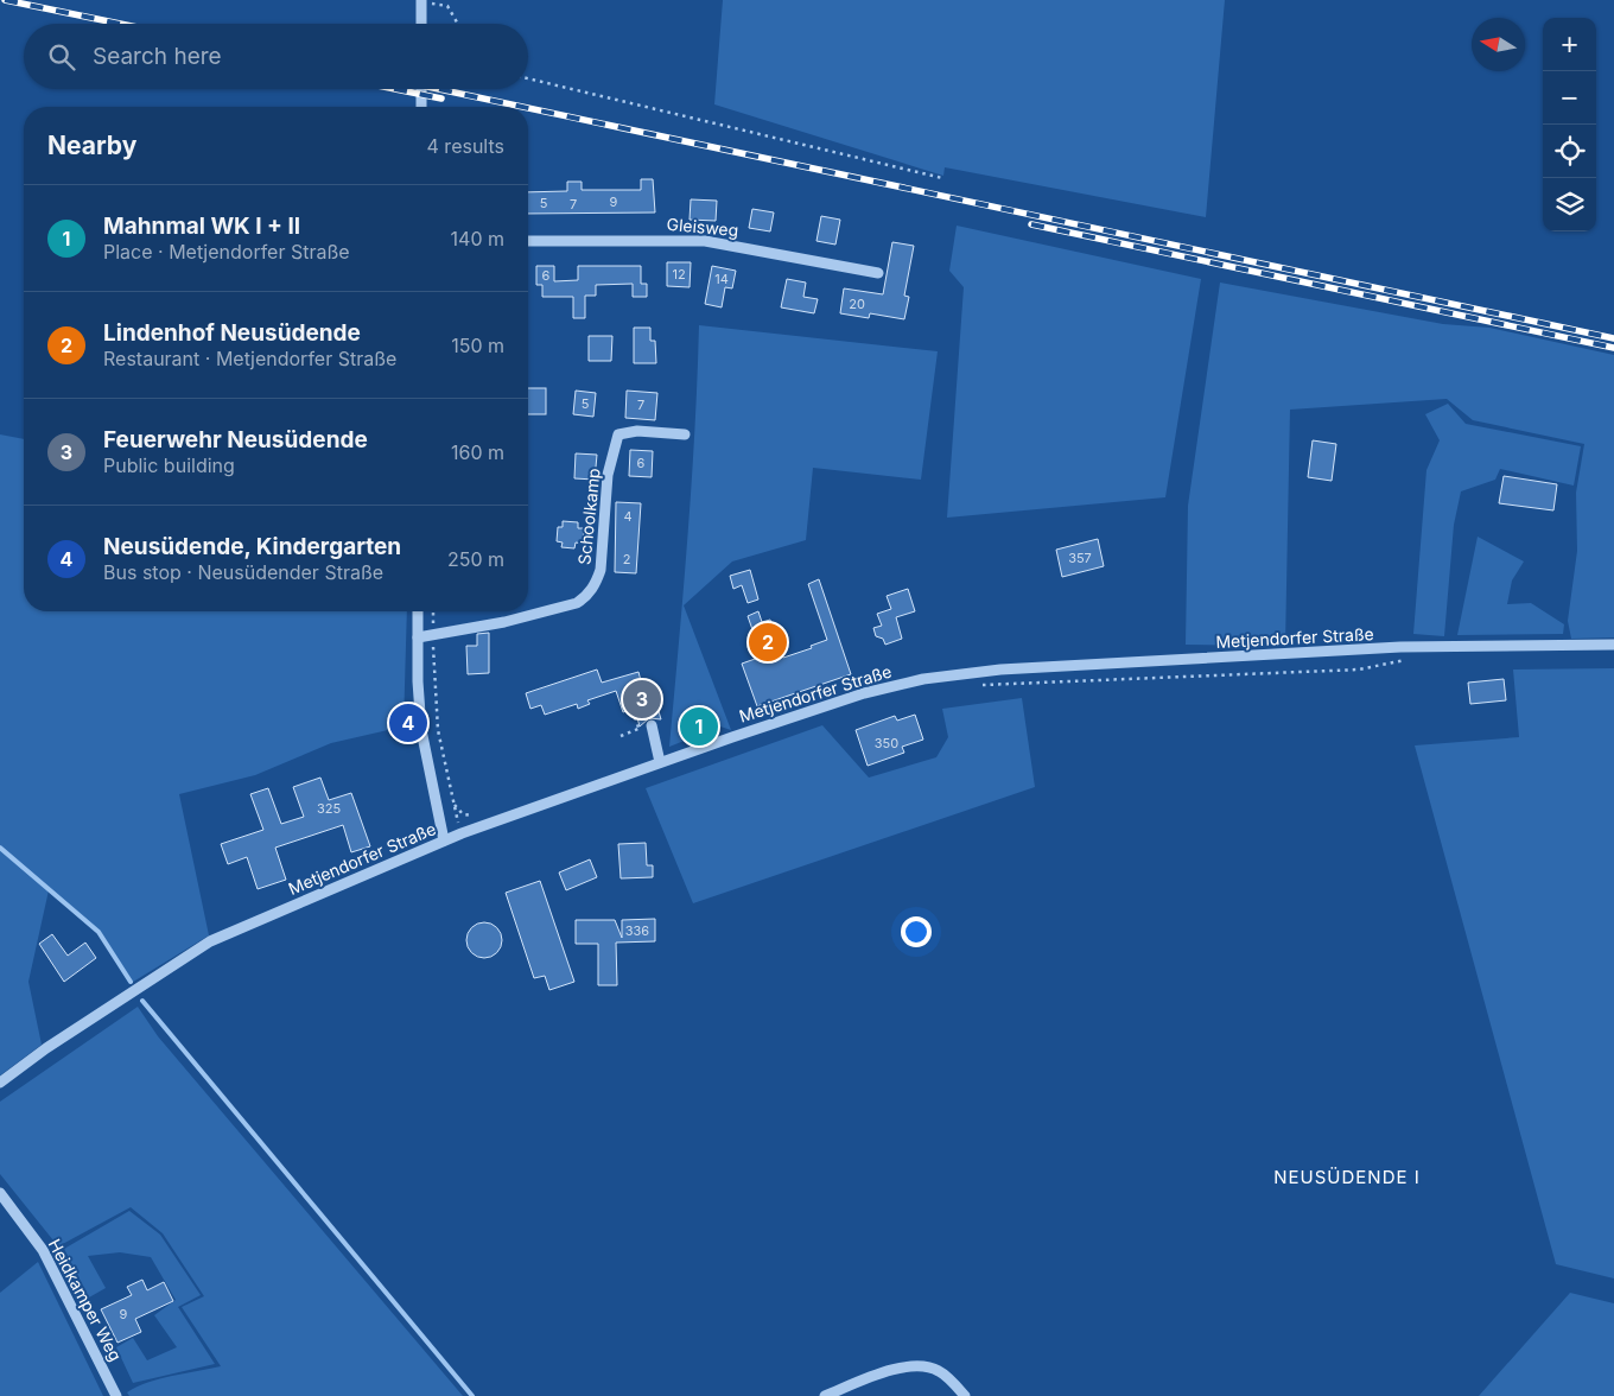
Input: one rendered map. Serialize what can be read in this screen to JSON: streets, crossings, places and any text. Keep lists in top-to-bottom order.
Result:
{
  "streets": {
    "street": [
      "Gleisweg",
      "Schoolkamp",
      "Metjendorfer Straße",
      "Heidkamper Weg"
    ]
  },
  "districts": ["NEUSÜDENDE I"],
  "house_numbers": [
    "9",
    "5",
    "7",
    "12",
    "6",
    "14",
    "20",
    "5",
    "7",
    "6",
    "4",
    "357",
    "2",
    "350",
    "325",
    "336",
    "9"
  ],
  "north": "left",
  "page": {
    "map_buttons": ["+", "−"],
    "search": "Search here",
    "heading": ["Nearby", "4 results"],
    "list": [
      {
        "mark": "1",
        "name": "Mahnmal WK I + II",
        "note": "Place · Metjendorfer Straße",
        "value": "140 m"
      },
      {
        "mark": "2",
        "name": "Lindenhof Neusüdende",
        "note": "Restaurant · Metjendorfer Straße",
        "value": "150 m"
      },
      {
        "mark": "3",
        "name": "Feuerwehr Neusüdende",
        "note": "Public building",
        "value": "160 m"
      },
      {
        "mark": "4",
        "name": "Neusüdende, Kindergarten",
        "note": "Bus stop · Neusüdender Straße",
        "value": "250 m"
      }
    ],
    "pins": [
      "2",
      "3",
      "4",
      "1"
    ]
  }
}
